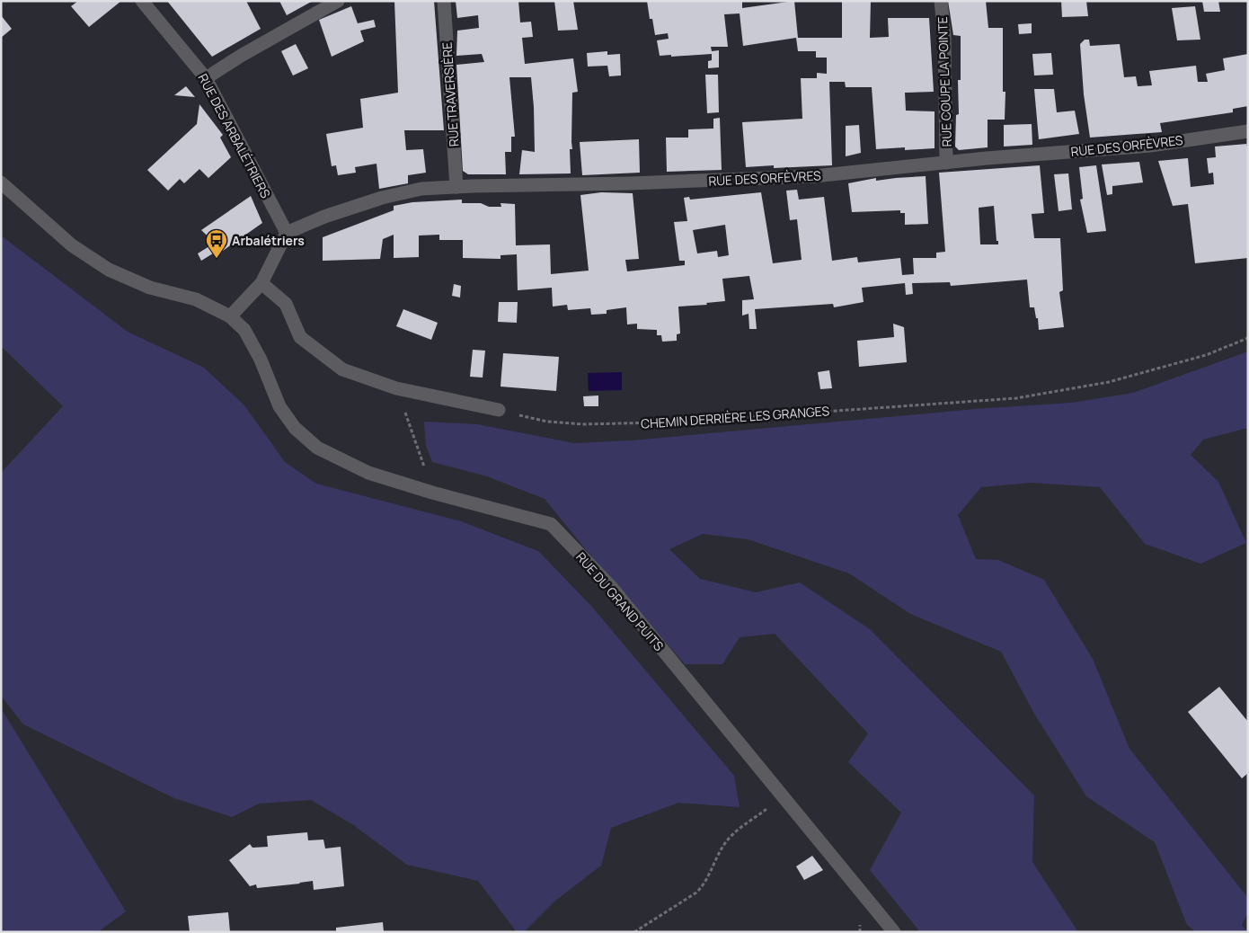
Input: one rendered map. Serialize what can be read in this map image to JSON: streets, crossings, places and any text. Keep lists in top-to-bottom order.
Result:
{
  "streets": {
    "street": [
      "RUE COUPE LA POINTE",
      "RUE TRAVERSIÈRE",
      "RUE DES ARBALÉTRIERS",
      "RUE DES ORFÈVRES",
      "RUE DU GRAND PUITS"
    ],
    "path": ["CHEMIN DERRIÈRE LES GRANGES"]
  },
  "crossings": [
    ["RUE COUPE LA POINTE", "RUE DES ORFÈVRES"],
    ["RUE TRAVERSIÈRE", "RUE DES ORFÈVRES"],
    ["RUE DES ARBALÉTRIERS", "RUE DES ORFÈVRES"]
  ],
  "places": {
    "bus stop": ["Arbalétriers"]
  }
}
